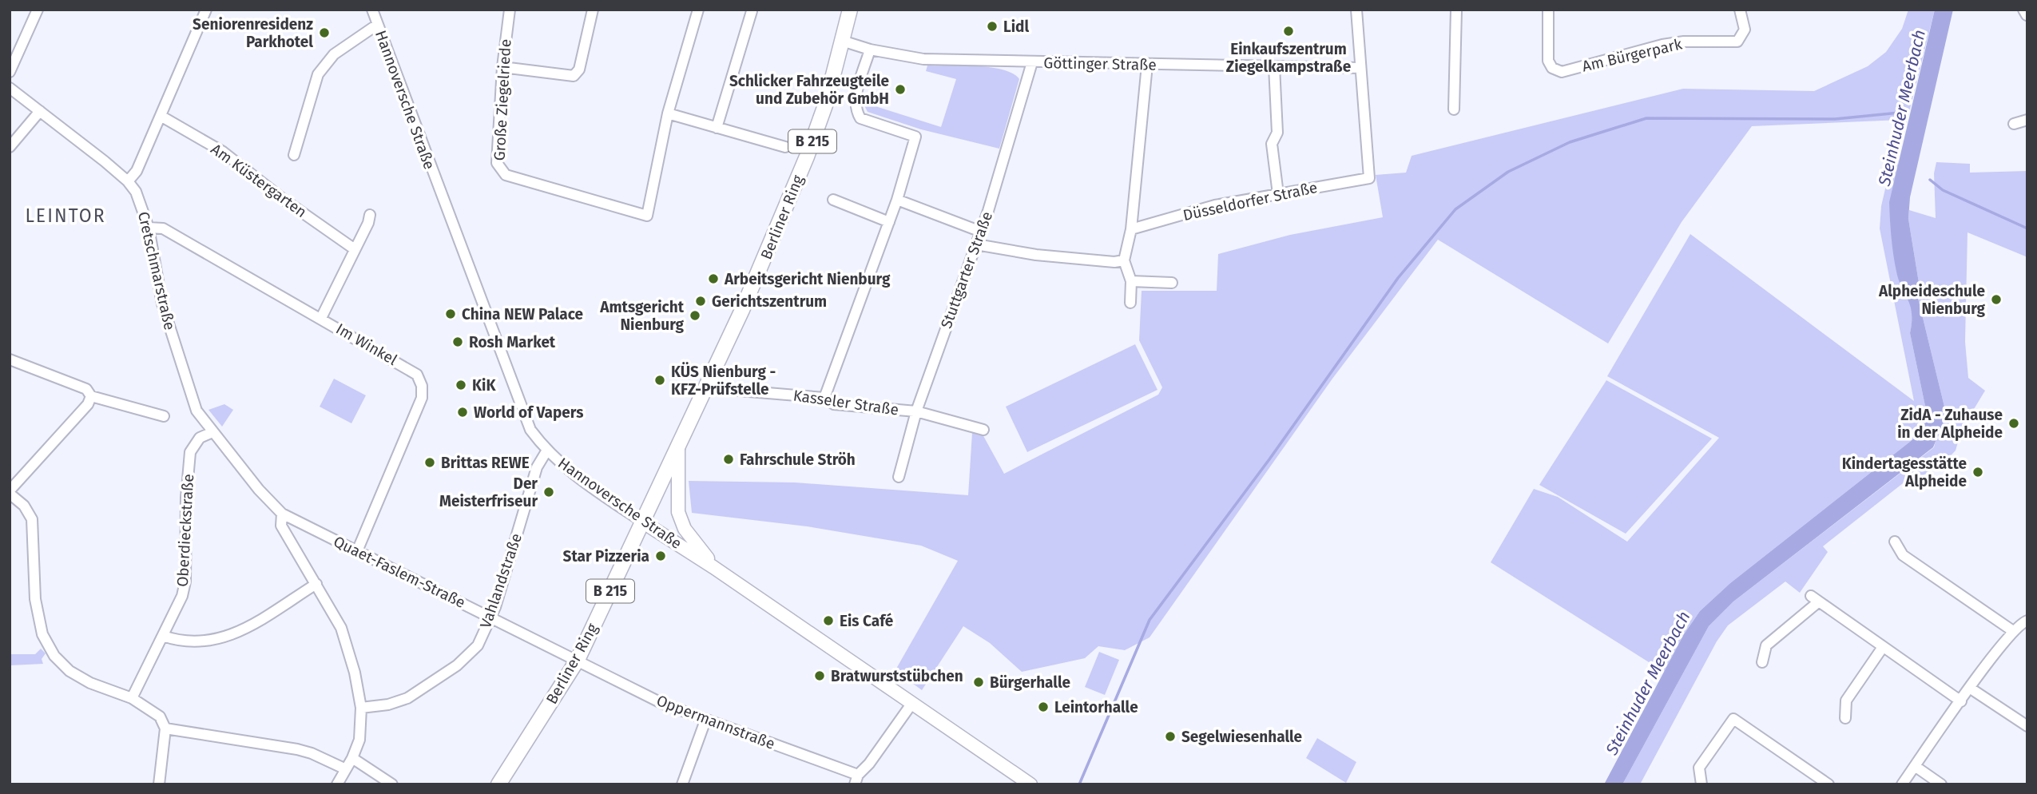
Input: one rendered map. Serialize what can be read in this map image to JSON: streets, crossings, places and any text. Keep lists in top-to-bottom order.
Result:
{
  "streets": {
    "main road": ["B 215", "Berliner Ring"],
    "street": [
      "Am Bürgerpark",
      "Göttinger Straße",
      "Hannoversche Straße",
      "Große Ziegelriede",
      "Am Küstergarten",
      "Düsseldorfer Straße",
      "Stuttgarter Straße",
      "Cretschmarstraße",
      "Im Winkel",
      "Kasseler Straße",
      "Oberdieckstraße",
      "Quaet-Faslem-Straße",
      "Vahlandstraße",
      "Oppermannstraße"
    ]
  },
  "crossings": [
    ["Göttinger Straße", "Düsseldorfer Straße"],
    ["Göttinger Straße", "Berliner Ring"],
    ["Göttinger Straße", "Stuttgarter Straße"],
    ["Hannoversche Straße", "Berliner Ring"],
    ["Hannoversche Straße", "Vahlandstraße"],
    ["Berliner Ring", "Kasseler Straße"],
    ["Berliner Ring", "Quaet-Faslem-Straße"],
    ["Berliner Ring", "Oppermannstraße"],
    ["Stuttgarter Straße", "Kasseler Straße"],
    ["Cretschmarstraße", "Im Winkel"],
    ["Cretschmarstraße", "Oberdieckstraße"],
    ["Cretschmarstraße", "Quaet-Faslem-Straße"],
    ["Im Winkel", "Quaet-Faslem-Straße"],
    ["Oberdieckstraße", "Quaet-Faslem-Straße"],
    ["Quaet-Faslem-Straße", "Vahlandstraße"],
    ["Quaet-Faslem-Straße", "Oppermannstraße"]
  ],
  "districts": ["LEINTOR"],
  "water": ["Steinhuder Meerbach"],
  "places": [
    "Lidl",
    "Einkaufszentrum Ziegelkampstraße",
    "Seniorenresidenz Parkhotel",
    "Schlicker Fahrzeugteile und Zubehör GmbH",
    "Arbeitsgericht Nienburg",
    "Alpheideschule Nienburg",
    "Gerichtszentrum",
    "China NEW Palace",
    "Amtsgericht Nienburg",
    "Rosh Market",
    "KÜS Nienburg - KFZ-Prüfstelle",
    "KiK",
    "World of Vapers",
    "ZidA - Zuhause in der Alpheide",
    "Fahrschule Ströh",
    "Brittas REWE",
    "Kindertagesstätte Alpheide",
    "Der Meisterfriseur",
    "Star Pizzeria",
    "Eis Café",
    "Bratwurststübchen",
    "Bürgerhalle",
    "Leintorhalle",
    "Segelwiesenhalle"
  ]
}
